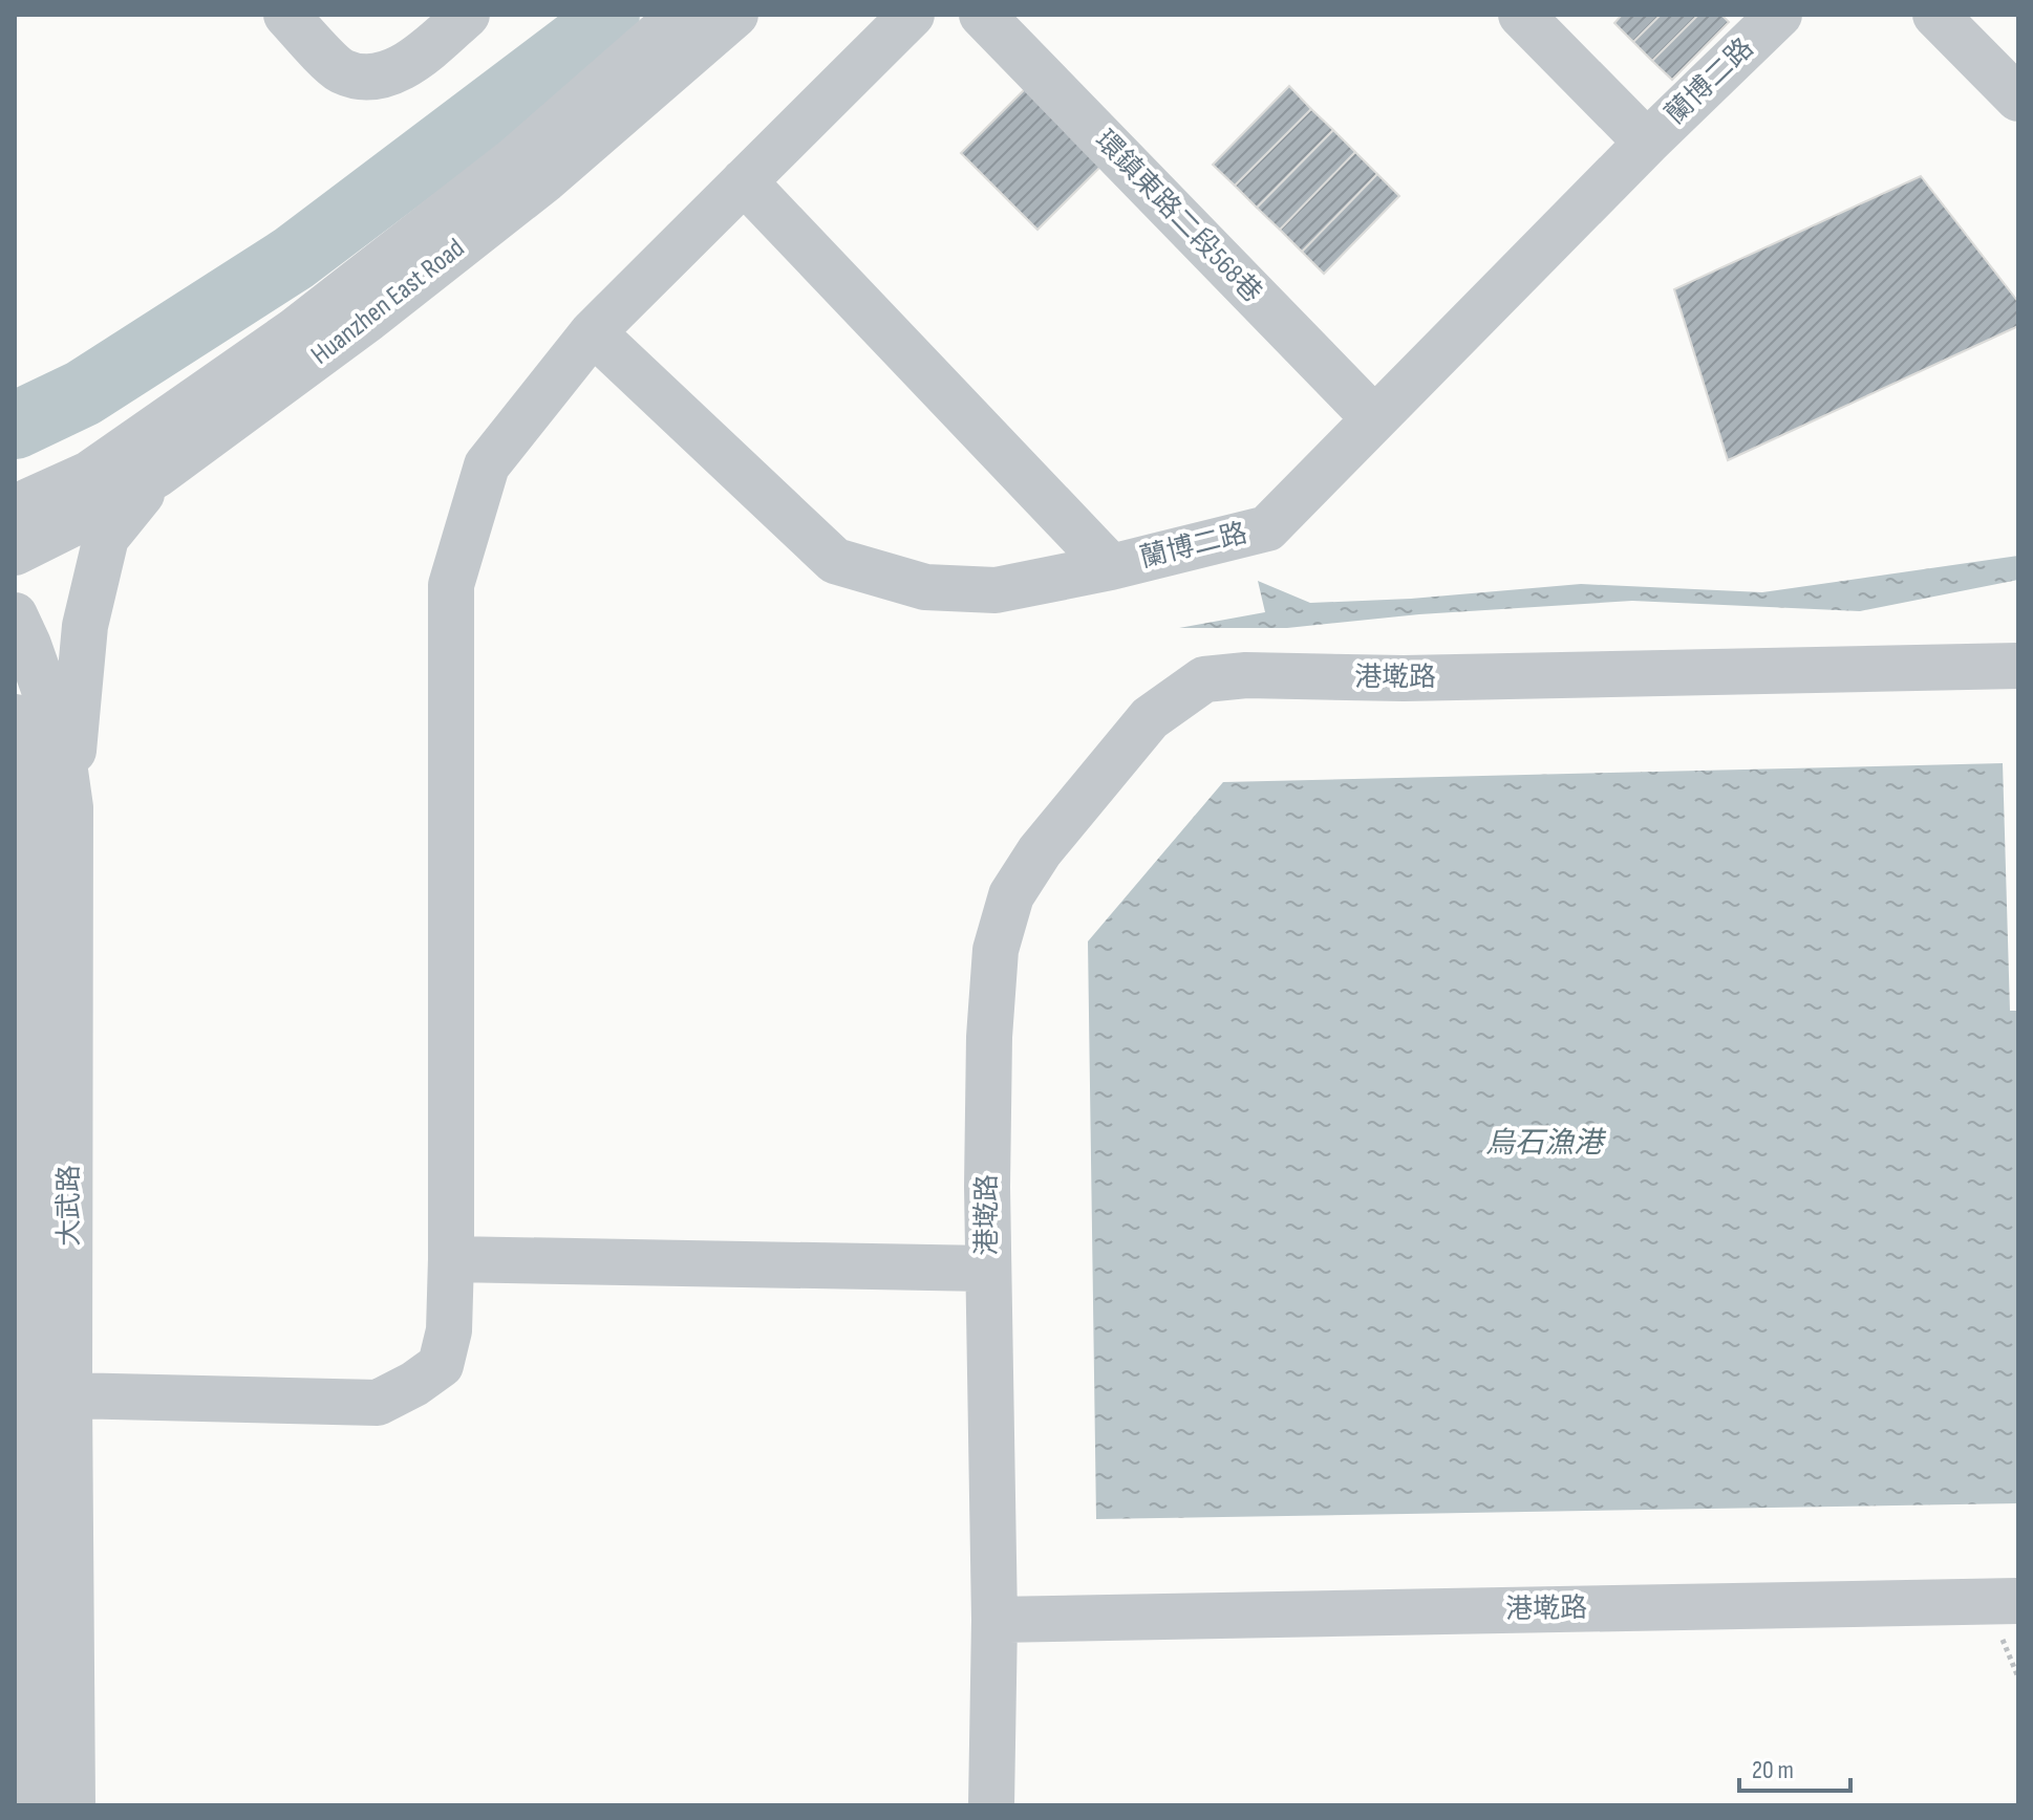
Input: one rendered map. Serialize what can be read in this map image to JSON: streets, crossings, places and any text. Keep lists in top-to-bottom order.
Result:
{
  "streets": {
    "street": [
      "蘭博二路",
      "環鎮東路二段568巷",
      "Huanzhen East Road",
      "港墘路",
      "大武路"
    ]
  },
  "crossings": [
    ["蘭博二路", "環鎮東路二段568巷"]
  ],
  "water": ["烏石漁港"],
  "scale_bar": "20 m"
}
